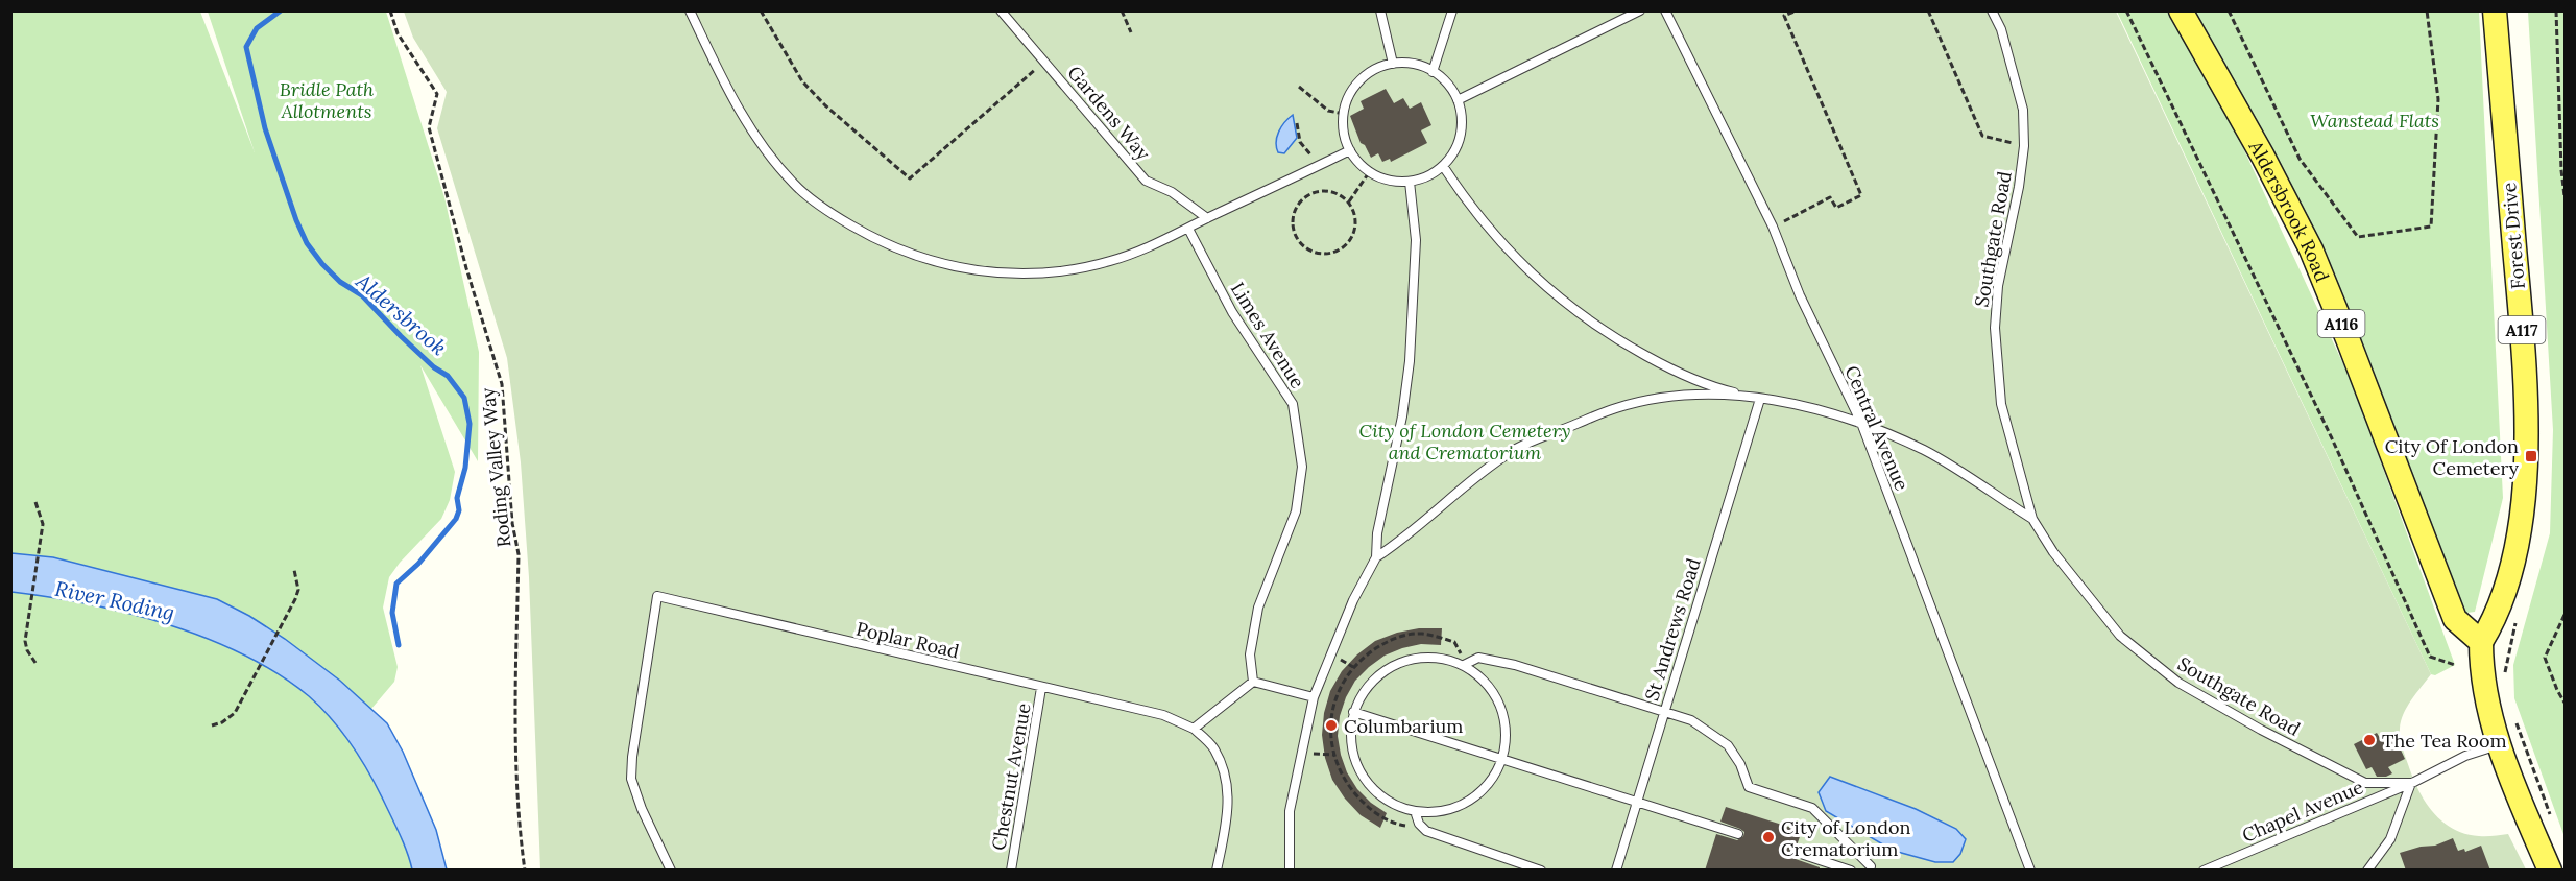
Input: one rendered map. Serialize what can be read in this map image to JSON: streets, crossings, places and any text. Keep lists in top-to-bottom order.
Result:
{
  "streets": {
    "main road": [
      "Aldersbrook Road",
      "Forest Drive",
      "A116",
      "A117"
    ],
    "lane": [
      "Gardens Way",
      "Southgate Road",
      "Limes Avenue",
      "Central Avenue",
      "St Andrews Road",
      "Poplar Road",
      "Chestnut Avenue",
      "Chapel Avenue"
    ],
    "path": ["Roding Valley Way"]
  },
  "crossings": [
    ["Aldersbrook Road", "Forest Drive"],
    ["Southgate Road", "Chapel Avenue"],
    ["Poplar Road", "Chestnut Avenue"]
  ],
  "water": ["Aldersbrook", "River Roding"],
  "parks": ["Bridle Path Allotments", "Wanstead Flats", "City of London Cemetery and Crematorium"],
  "places": {
    "transit": ["City Of London Cemetery"],
    "other": ["Columbarium", "The Tea Room", "City of London Crematorium"]
  }
}
